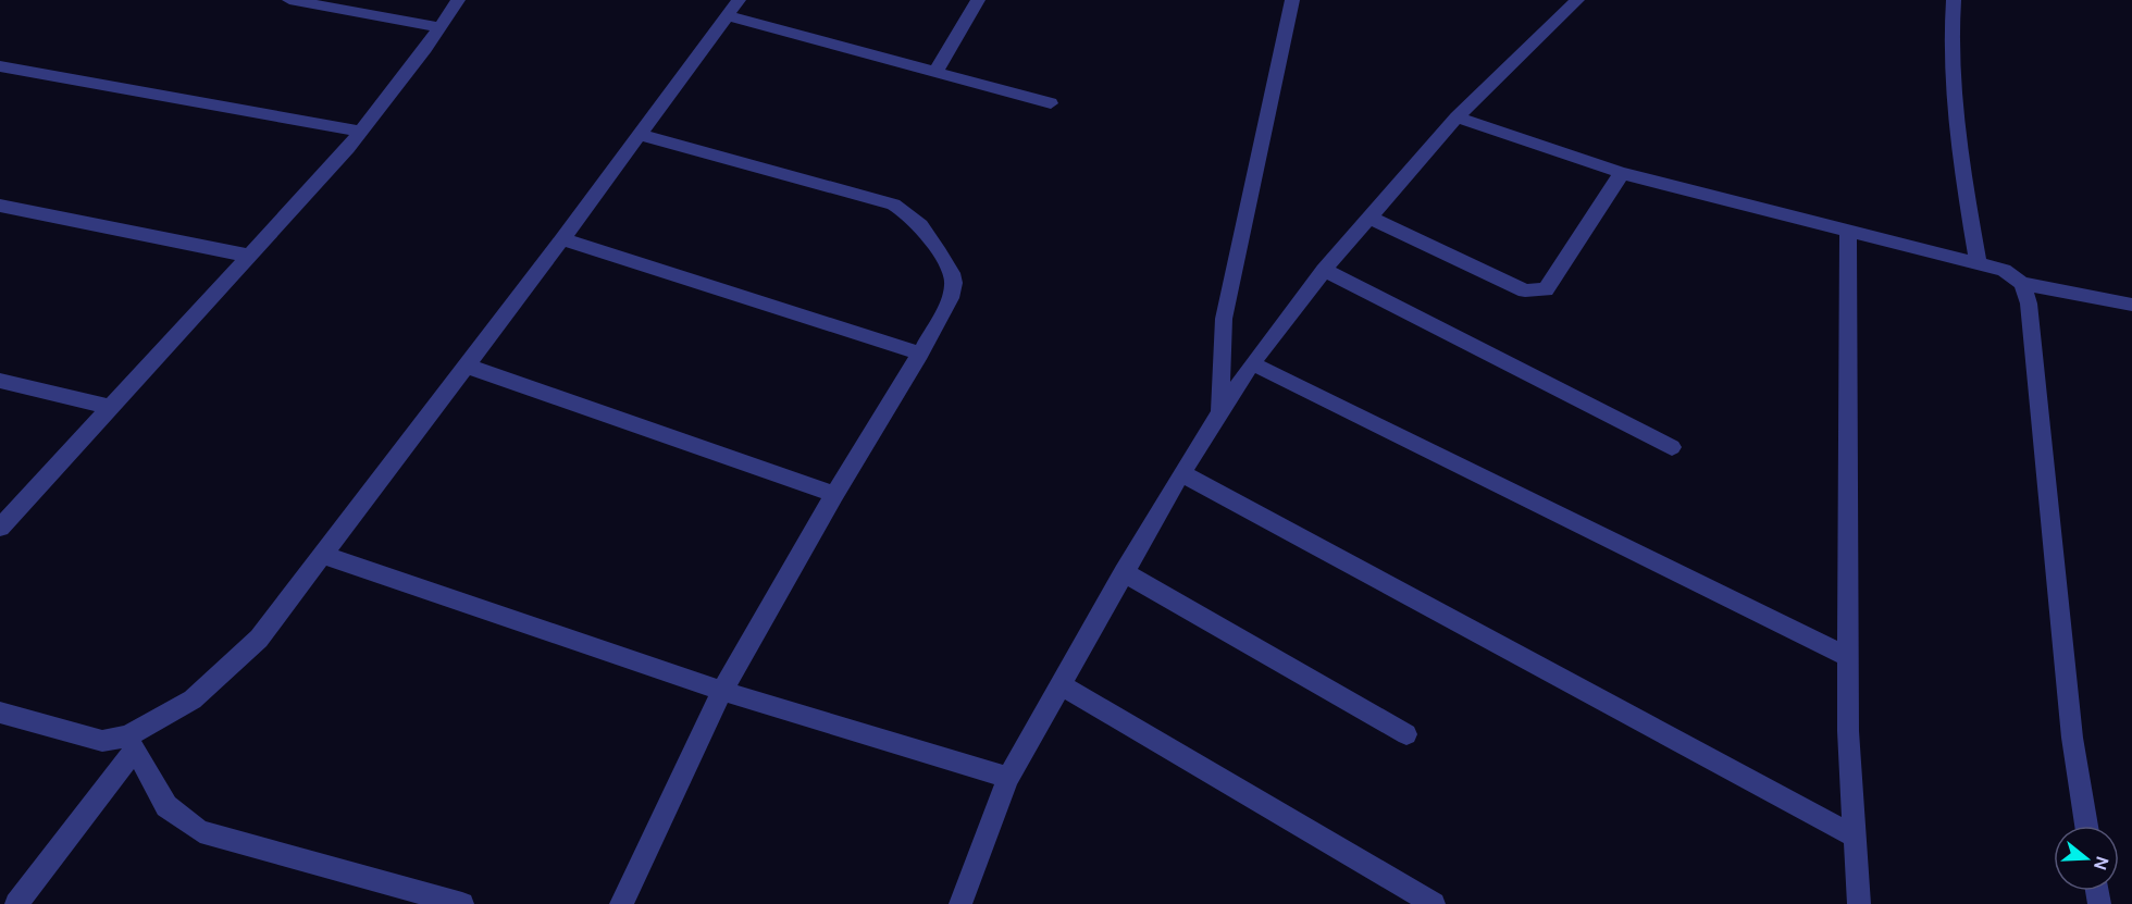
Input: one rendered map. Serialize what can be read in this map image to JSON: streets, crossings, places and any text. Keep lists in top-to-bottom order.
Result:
{
  "north": "right"
}
